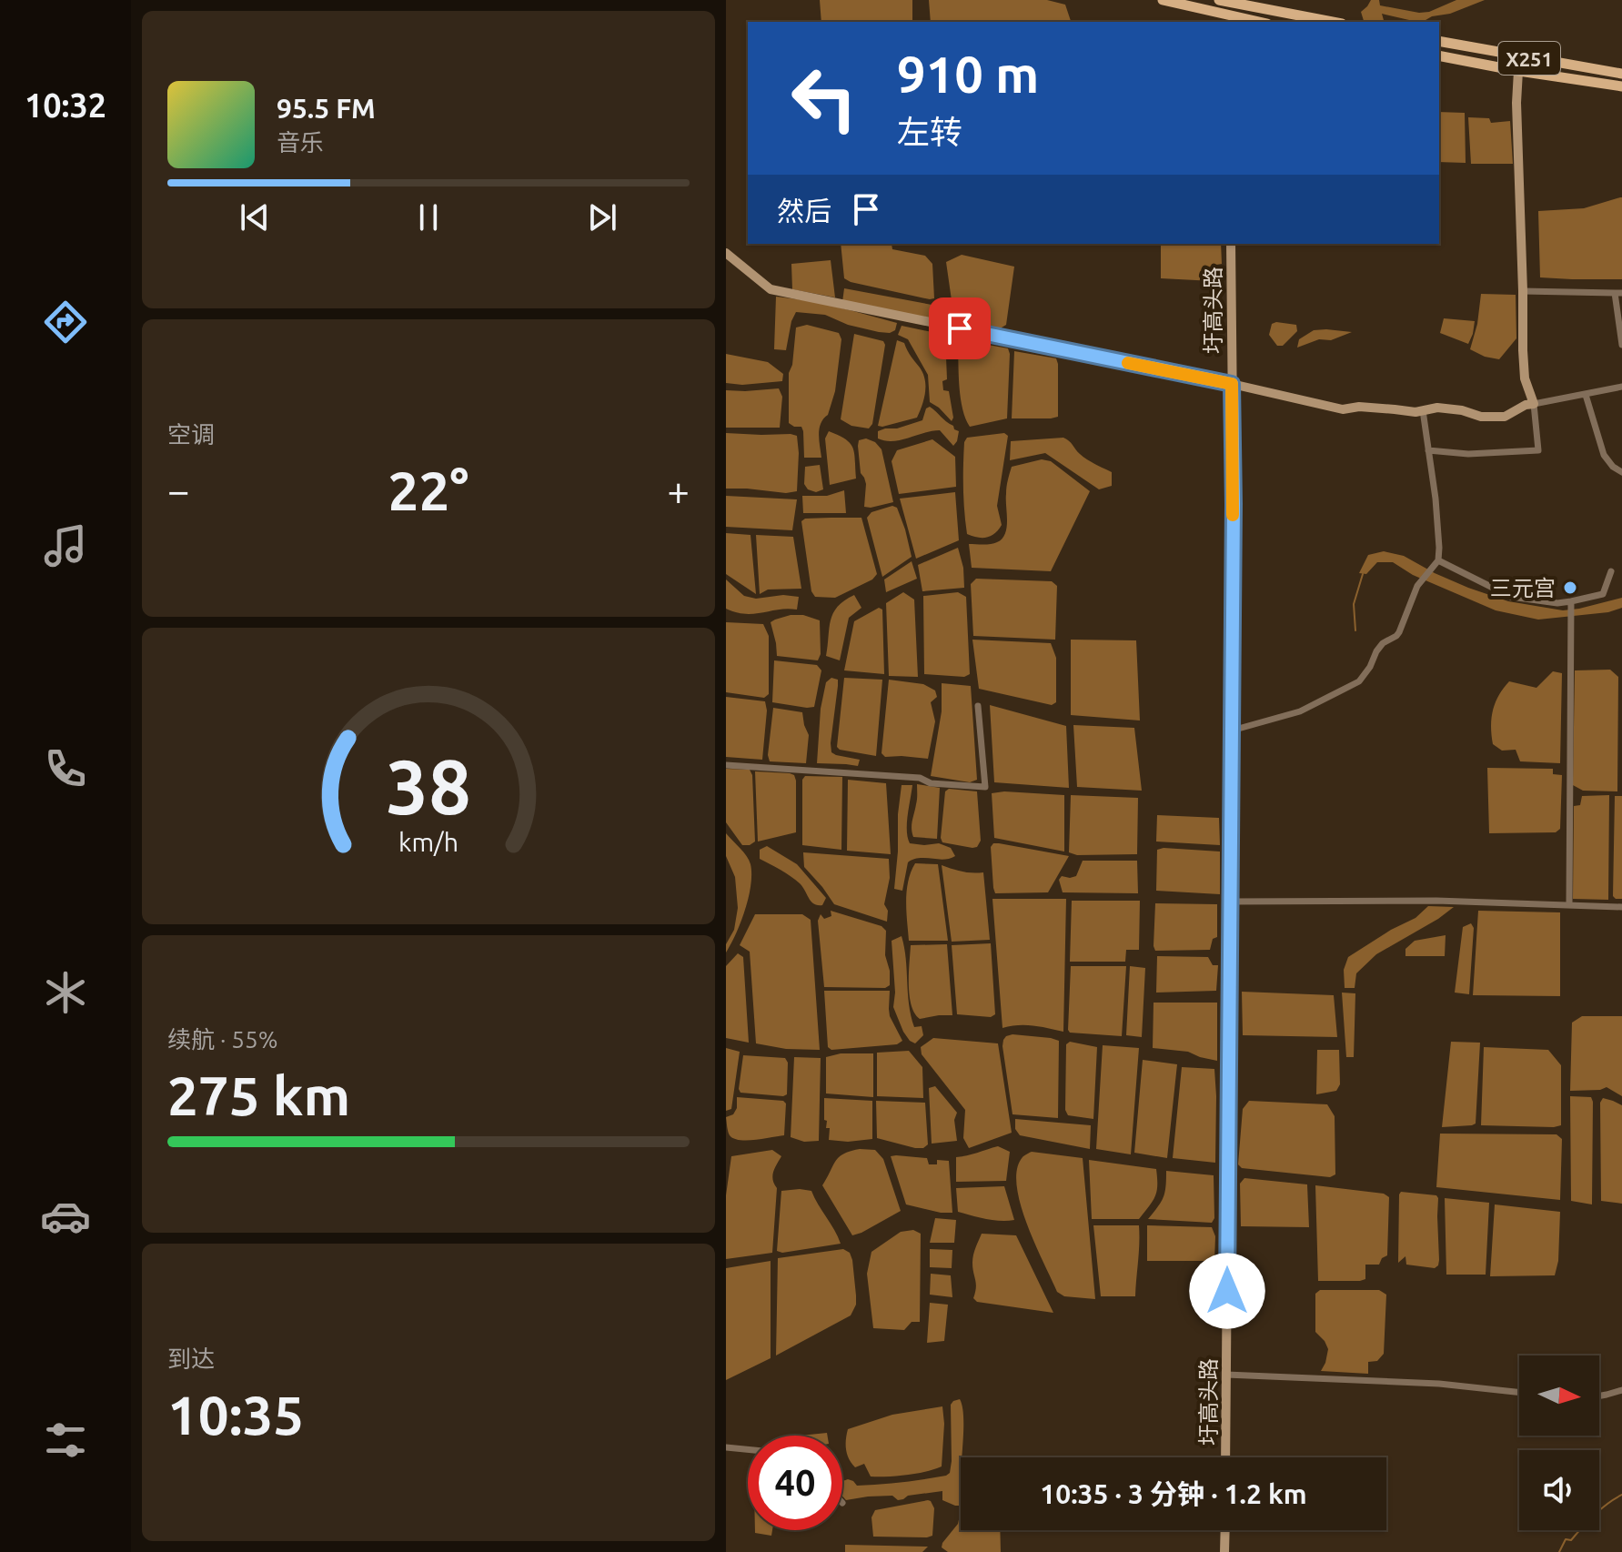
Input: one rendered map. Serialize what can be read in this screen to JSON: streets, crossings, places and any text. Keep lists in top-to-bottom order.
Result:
{
  "streets": {
    "main road": ["X251"],
    "street": ["圩高头路"]
  },
  "places": ["三元宫"],
  "north": "right",
  "page": {
    "tabs": "10:32",
    "turn": ["910 m", "左转"],
    "song": ["95.5 FM", "音乐"],
    "then": "然后",
    "tile": [
      "空调",
      ["续航 · 55%", "275 km"],
      ["到达", "10:35"]
    ],
    "heat": ["−", "22°", "+"],
    "limit": "40",
    "trip": "10:35 · 3 分钟 · 1.2 km",
    "gauge": ["38", "km/h"]
  }
}
